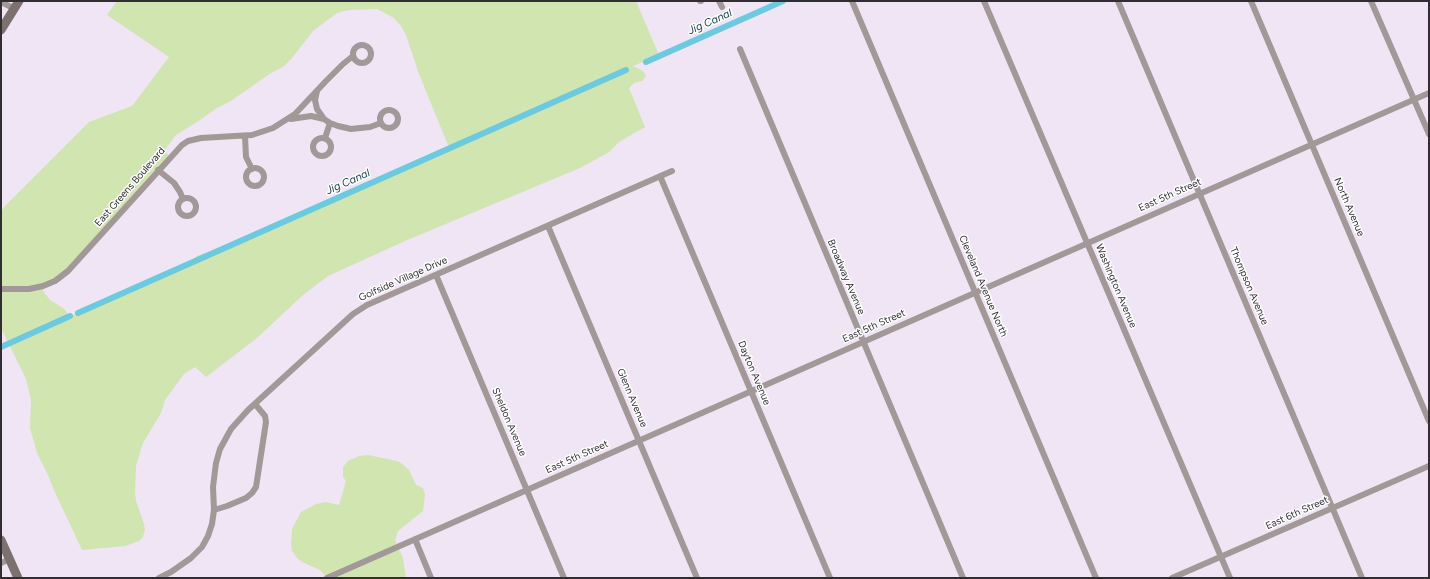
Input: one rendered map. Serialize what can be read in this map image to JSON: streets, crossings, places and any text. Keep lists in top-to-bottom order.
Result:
{
  "streets": {
    "street": [
      "East Greens Boulevard",
      "East 5th Street",
      "North Avenue",
      "Broadway Avenue",
      "Golfside Village Drive",
      "Cleveland Avenue North",
      "Washington Avenue",
      "Thompson Avenue",
      "Dayton Avenue",
      "Glenn Avenue",
      "Sheldon Avenue",
      "East 6th Street"
    ]
  },
  "crossings": [
    ["East 5th Street", "North Avenue"],
    ["East 5th Street", "Broadway Avenue"],
    ["East 5th Street", "Cleveland Avenue North"],
    ["East 5th Street", "Washington Avenue"],
    ["East 5th Street", "Thompson Avenue"],
    ["East 5th Street", "Dayton Avenue"],
    ["East 5th Street", "Glenn Avenue"],
    ["East 5th Street", "Sheldon Avenue"],
    ["Golfside Village Drive", "Dayton Avenue"],
    ["Golfside Village Drive", "Glenn Avenue"],
    ["Golfside Village Drive", "Sheldon Avenue"],
    ["Washington Avenue", "East 6th Street"],
    ["Thompson Avenue", "East 6th Street"]
  ],
  "water": ["Jig Canal"]
}
